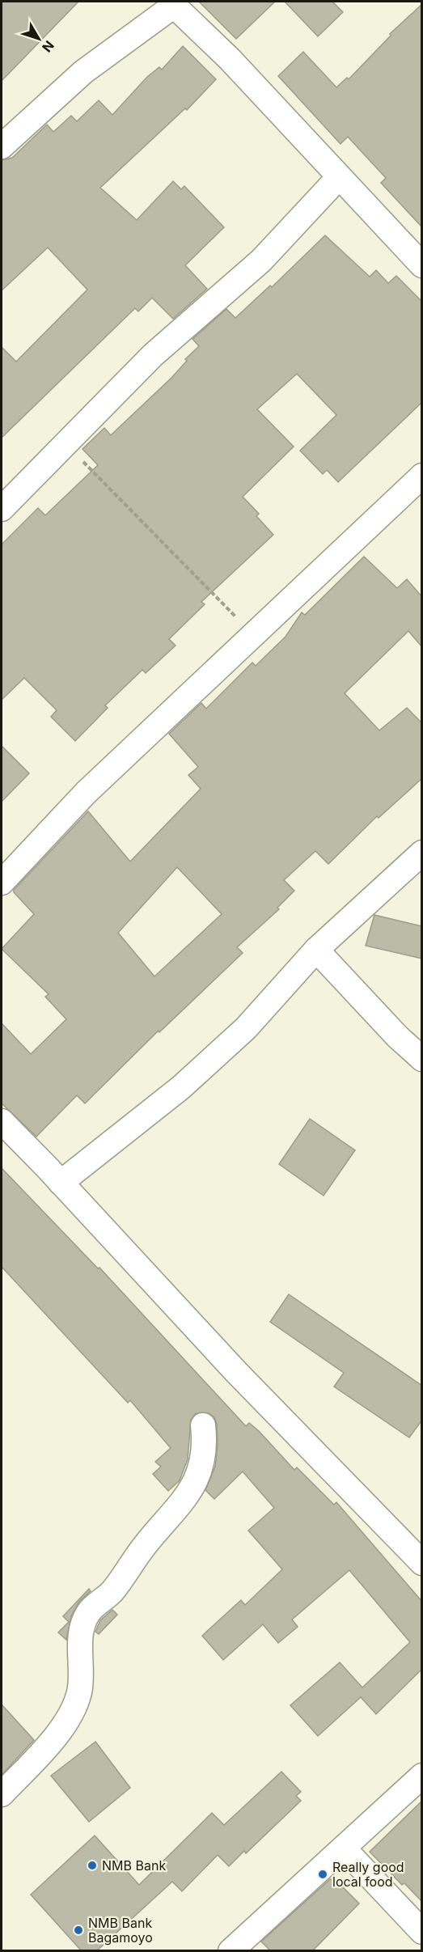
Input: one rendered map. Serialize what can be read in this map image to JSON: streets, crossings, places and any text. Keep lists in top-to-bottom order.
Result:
{
  "places": ["NMB Bank", "Really good local food", "NMB Bank Bagamoyo"],
  "north": "bottom right"
}
